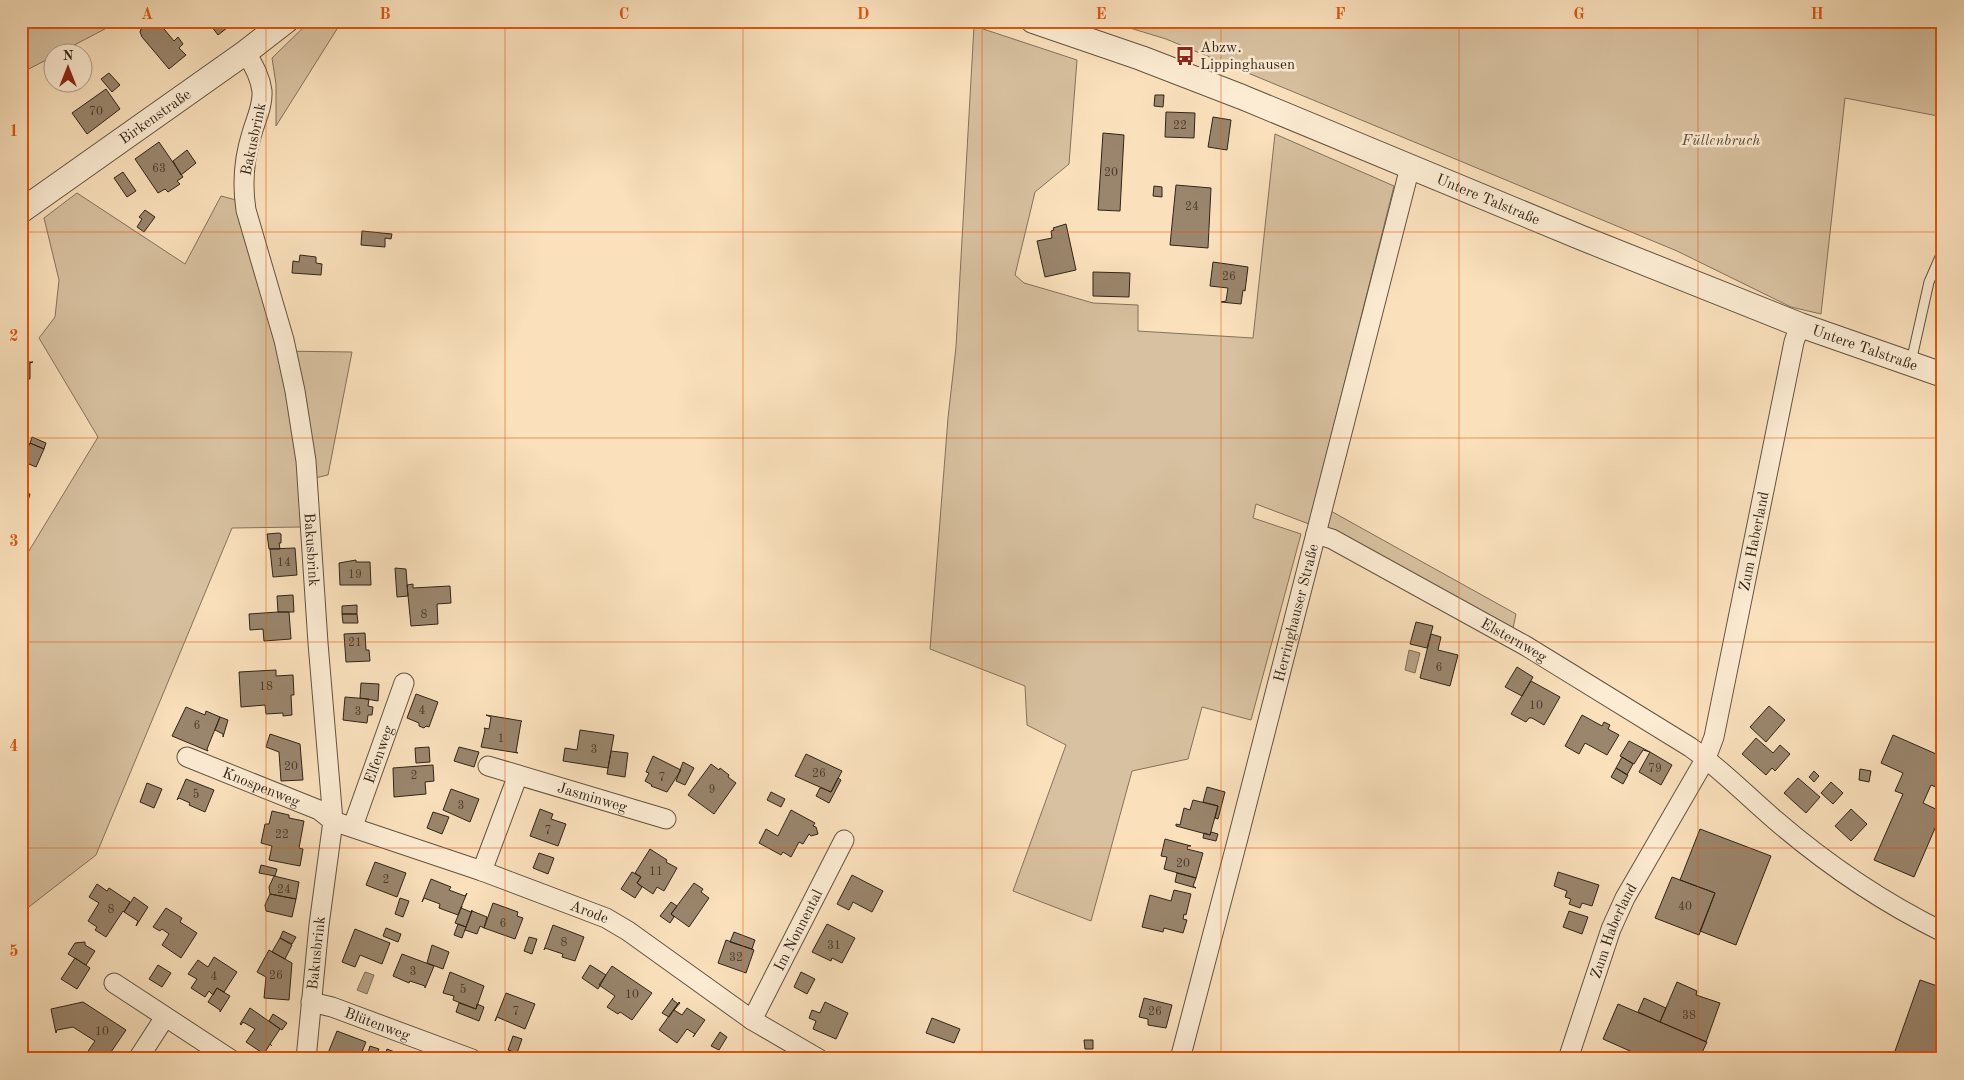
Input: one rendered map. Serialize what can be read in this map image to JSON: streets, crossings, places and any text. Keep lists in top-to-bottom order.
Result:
{
  "streets": {
    "street": [
      "Birkenstraße",
      "Bakusbrink",
      "Untere Talstraße",
      "Zum Haberland",
      "Herringhauser Straße",
      "Elsternweg",
      "Elfenweg",
      "Knospenweg",
      "Jasminweg",
      "Arode",
      "Im Nonnental",
      "Blütenweg"
    ]
  },
  "crossings": [
    ["Birkenstraße", "Bakusbrink"],
    ["Bakusbrink", "Knospenweg"],
    ["Bakusbrink", "Arode"],
    ["Bakusbrink", "Blütenweg"],
    ["Untere Talstraße", "Zum Haberland"],
    ["Untere Talstraße", "Herringhauser Straße"],
    ["Zum Haberland", "Elsternweg"],
    ["Herringhauser Straße", "Elsternweg"],
    ["Elfenweg", "Arode"],
    ["Knospenweg", "Arode"],
    ["Arode", "Im Nonnental"]
  ],
  "parks": ["Füllenbruch"],
  "places": {
    "bus stop": ["Abzw. Lippinghausen"]
  },
  "house_numbers": [
    "70",
    "22",
    "63",
    "20",
    "24",
    "26",
    "14",
    "19",
    "8",
    "21",
    "6",
    "18",
    "10",
    "4",
    "3",
    "6",
    "1",
    "3",
    "20",
    "79",
    "26",
    "2",
    "7",
    "9",
    "5",
    "3",
    "7",
    "22",
    "20",
    "11",
    "2",
    "24",
    "40",
    "8",
    "6",
    "8",
    "31",
    "32",
    "3",
    "26",
    "4",
    "5",
    "10",
    "7",
    "26",
    "38",
    "10"
  ],
  "north": "top",
  "grid": {
    "columns": [
      "A",
      "B",
      "C",
      "D",
      "E",
      "F",
      "G",
      "H"
    ],
    "rows": [
      "1",
      "2",
      "3",
      "4",
      "5"
    ]
  }
}
